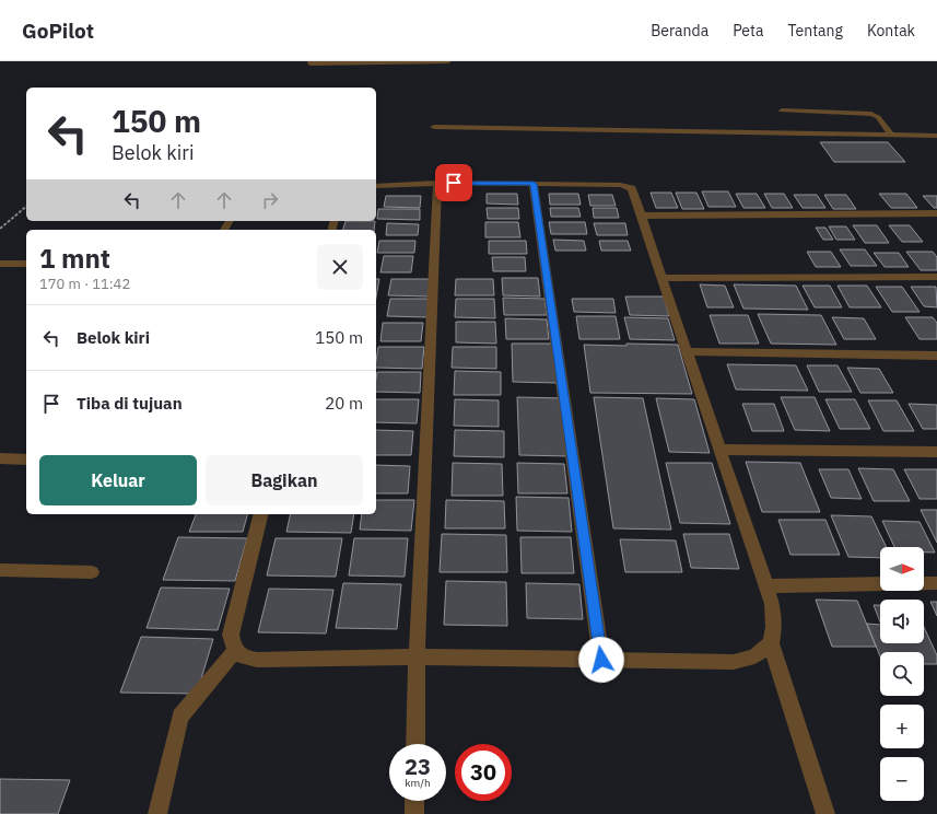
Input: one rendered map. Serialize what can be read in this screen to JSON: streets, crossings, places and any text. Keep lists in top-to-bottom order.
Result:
{
  "north": "right",
  "page": {
    "header": "GoPilot",
    "nav": [
      "Beranda",
      "Peta",
      "Tentang",
      "Kontak"
    ],
    "turn": ["150 m", "Belok kiri"],
    "heading": ["1 mnt", "170 m · 11:42"],
    "list": [
      {
        "name": "Belok kiri",
        "value": "150 m"
      },
      {
        "name": "Tiba di tujuan",
        "value": "20 m"
      }
    ],
    "buttons": ["Keluar", "Bagikan"],
    "map_buttons": ["+", "−"],
    "speed": "23 km/h",
    "limit": "30"
  }
}
